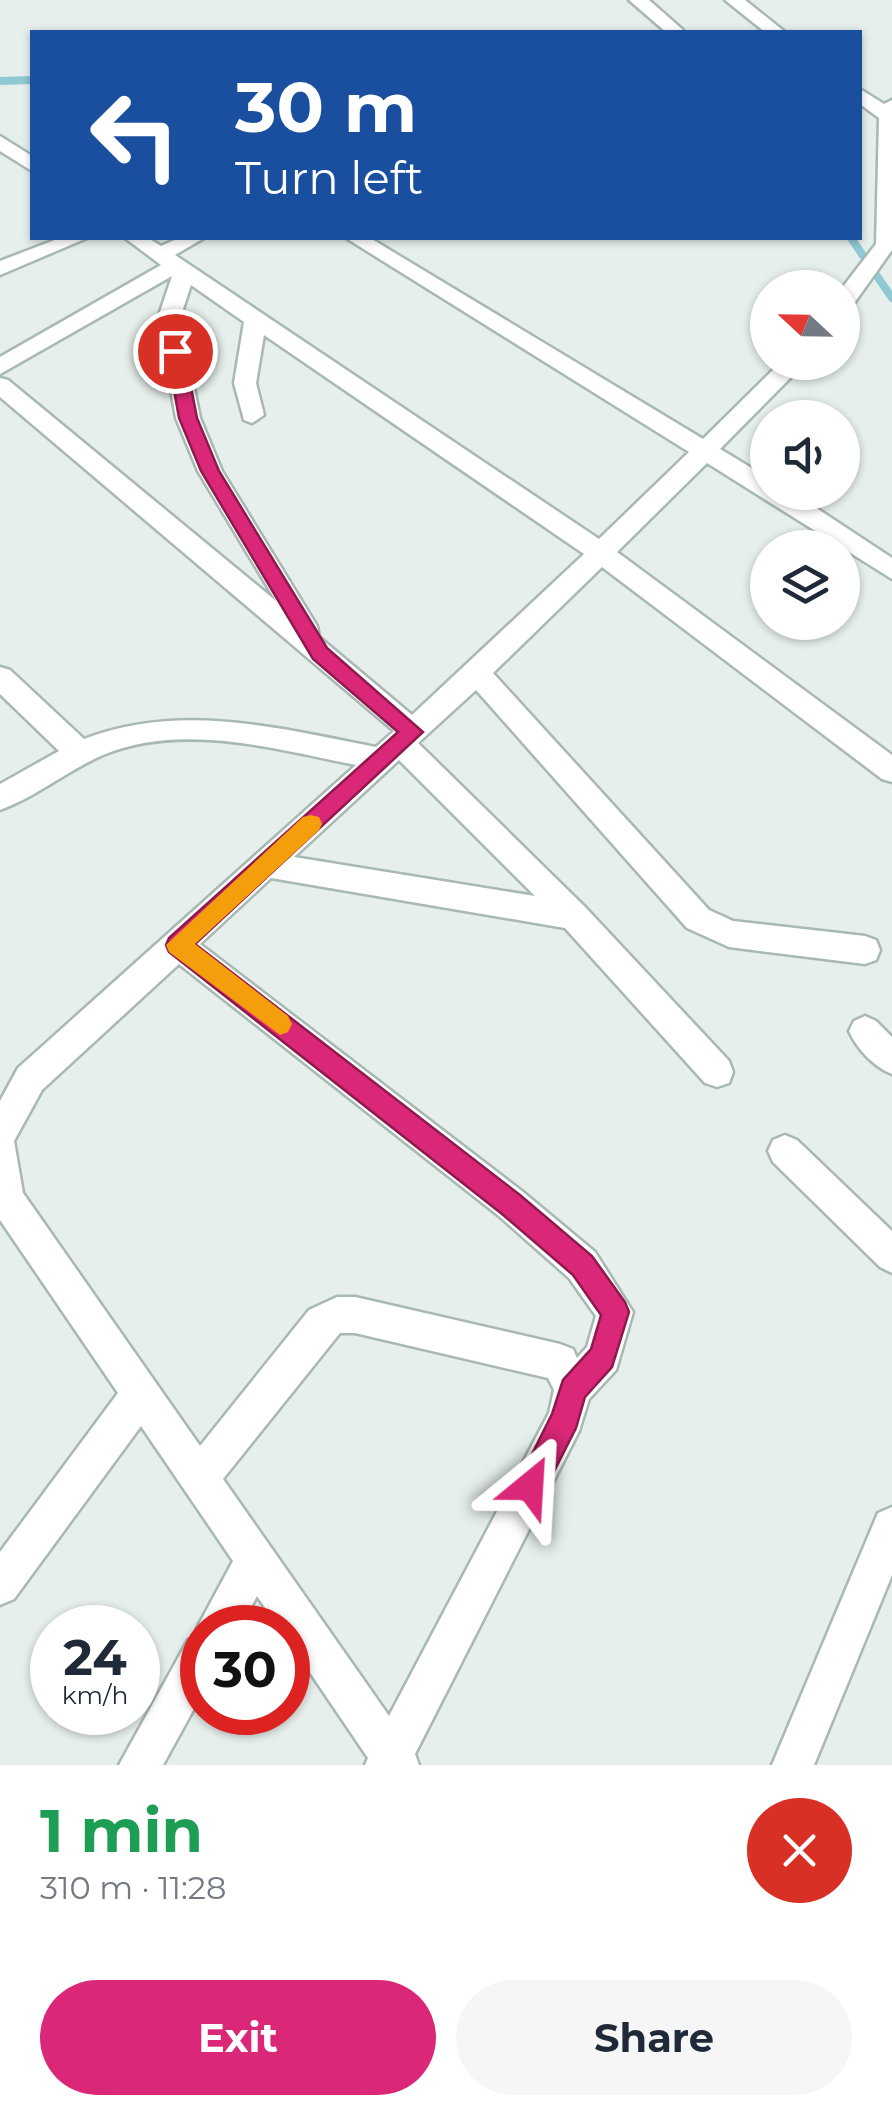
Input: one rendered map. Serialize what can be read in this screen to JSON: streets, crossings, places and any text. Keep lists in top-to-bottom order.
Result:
{
  "north": "left",
  "page": {
    "turn": ["30 m", "Turn left"],
    "speed": "24 km/h",
    "limit": "30",
    "heading": ["1 min", "310 m · 11:28"],
    "buttons": ["Exit", "Share"]
  }
}
